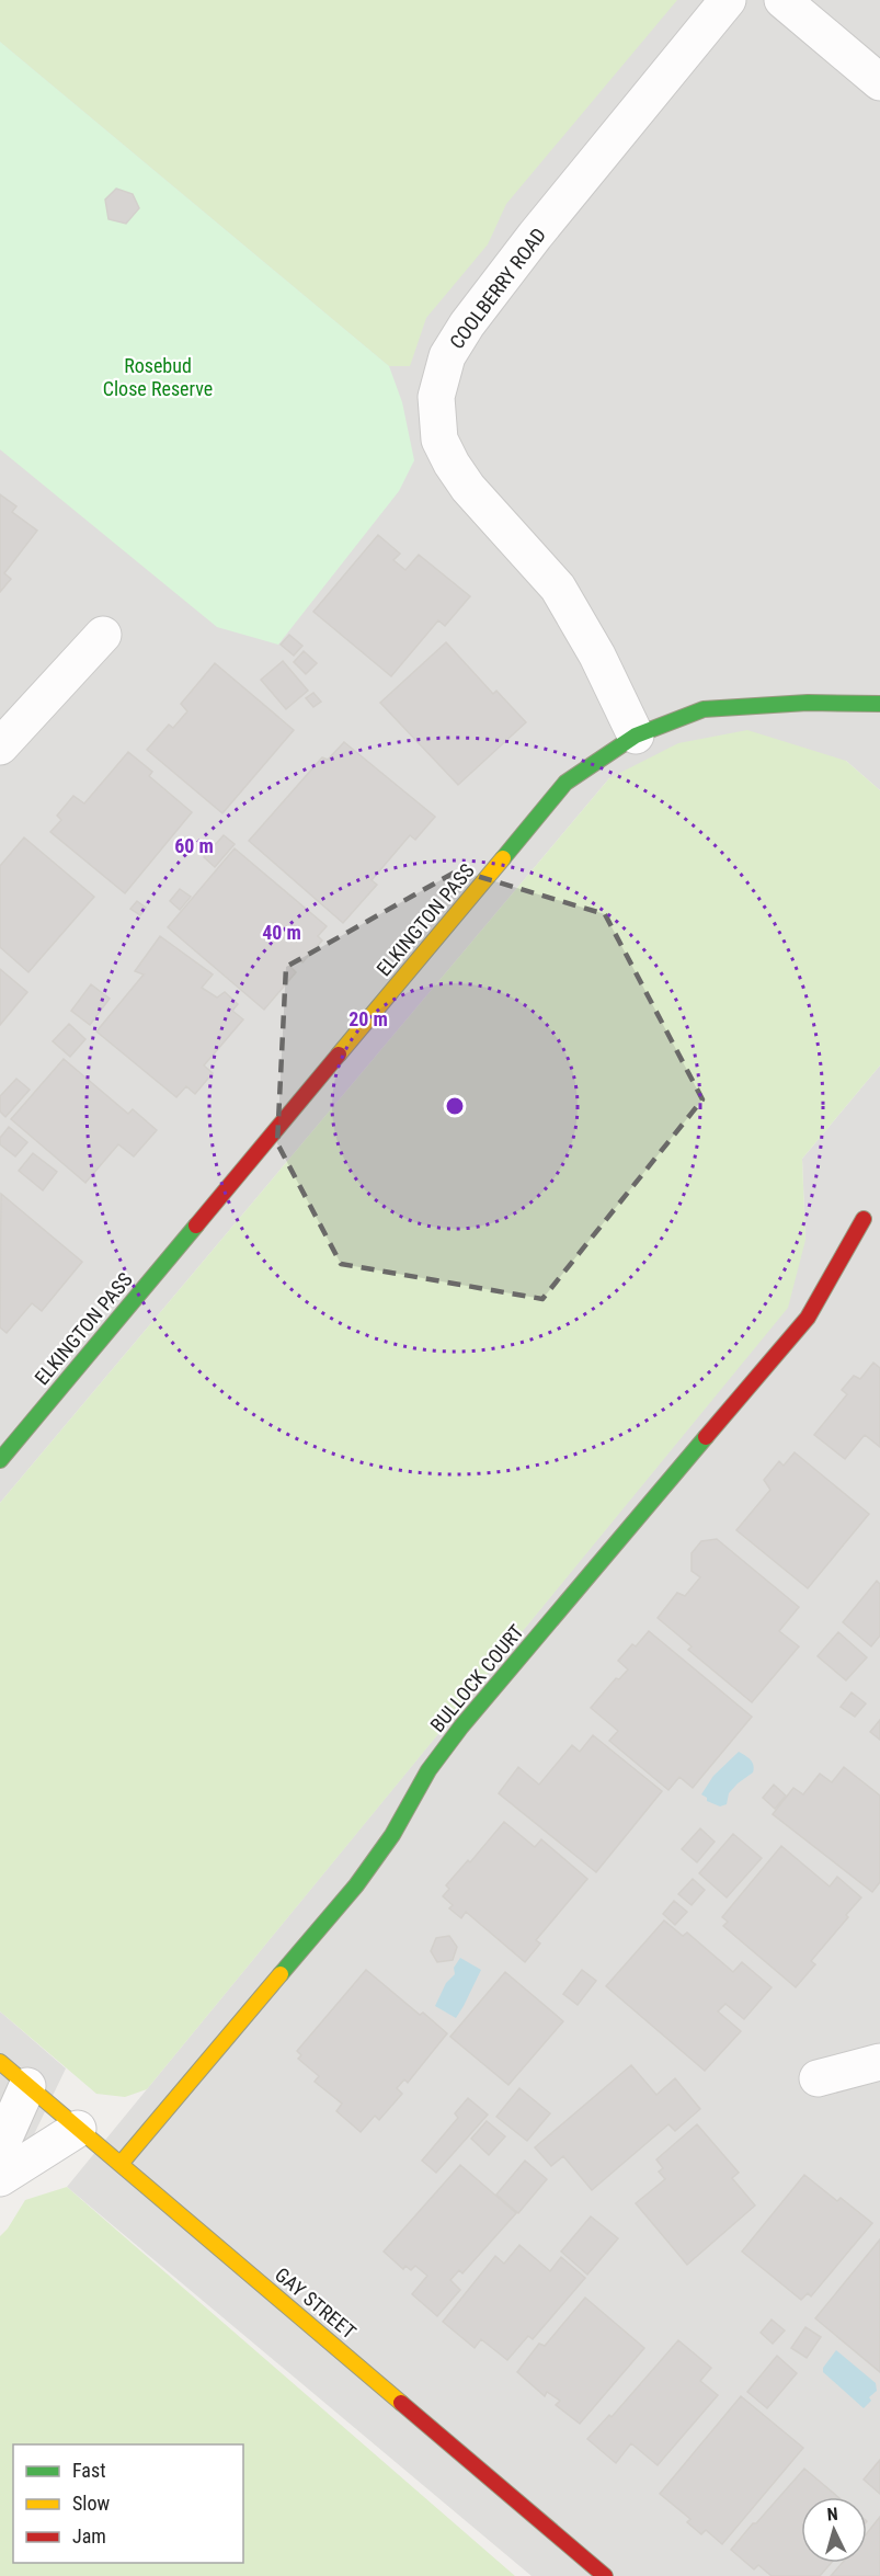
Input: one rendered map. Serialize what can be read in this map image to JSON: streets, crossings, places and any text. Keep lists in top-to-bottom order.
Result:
{
  "streets": {
    "street": [
      "COOLBERRY ROAD",
      "ELKINGTON PASS",
      "BULLOCK COURT",
      "GAY STREET"
    ]
  },
  "crossings": [
    ["COOLBERRY ROAD", "ELKINGTON PASS"],
    ["BULLOCK COURT", "GAY STREET"]
  ],
  "parks": ["Rosebud Close Reserve"],
  "legend": ["Fast", "Slow", "Jam"],
  "north": "top",
  "rings": ["60 m", "40 m", "20 m"]
}
